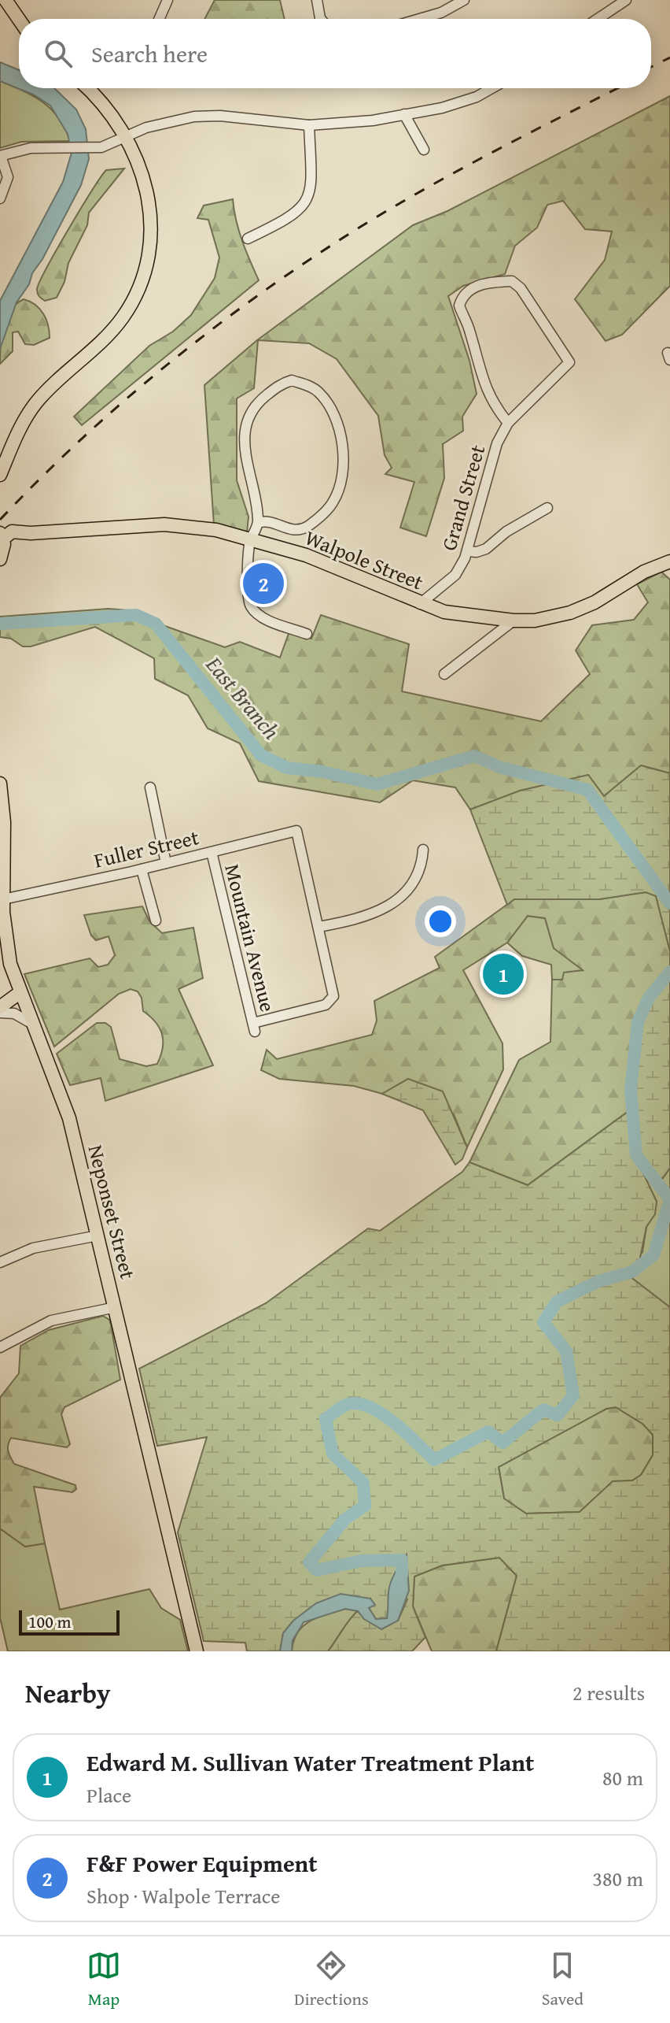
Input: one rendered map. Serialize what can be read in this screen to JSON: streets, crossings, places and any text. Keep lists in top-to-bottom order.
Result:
{
  "streets": {
    "main road": ["Walpole Street", "Neponset Street"],
    "street": ["Grand Street", "Fuller Street", "Mountain Avenue"]
  },
  "crossings": [
    ["Grand Street", "Walpole Street"],
    ["Fuller Street", "Mountain Avenue"],
    ["Fuller Street", "Neponset Street"]
  ],
  "water": ["East Branch"],
  "scale_bar": "100 m",
  "page": {
    "search": "Search here",
    "pins": ["2", "1"],
    "scale": "100 m",
    "heading": ["Nearby", "2 results"],
    "list": [
      {
        "mark": "1",
        "name": "Edward M. Sullivan Water Treatment Plant",
        "note": "Place",
        "value": "80 m"
      },
      {
        "mark": "2",
        "name": "F&F Power Equipment",
        "note": "Shop · Walpole Terrace",
        "value": "380 m"
      }
    ],
    "nav": ["Map", "Directions", "Saved"]
  }
}
